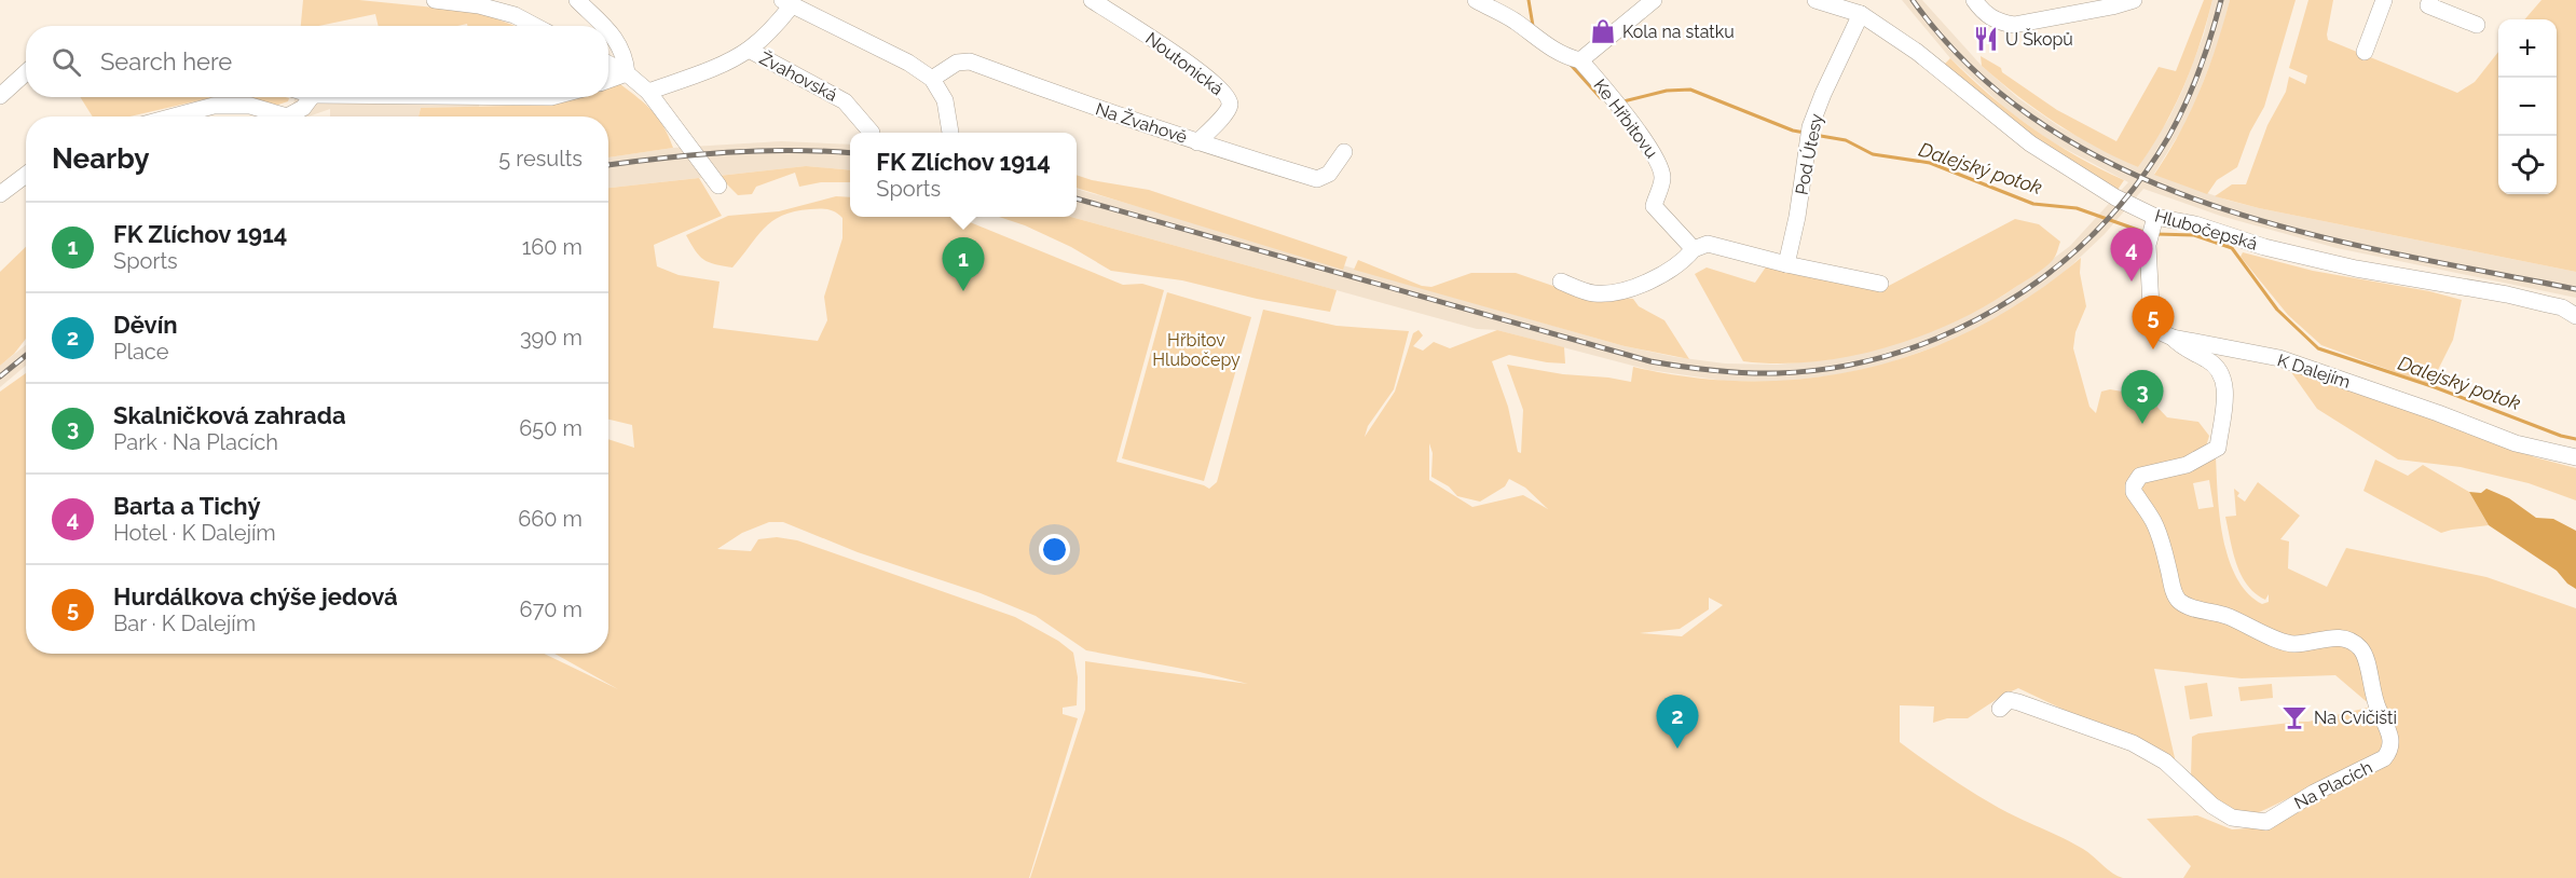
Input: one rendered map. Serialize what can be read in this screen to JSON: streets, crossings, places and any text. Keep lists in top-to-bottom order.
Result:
{
  "streets": {
    "street": [
      "Noutonická",
      "Žvahovská",
      "Ke Hřbitovu",
      "Na Žvahově",
      "Pod Útesy",
      "Hlubočepská",
      "K Dalejím",
      "Na Placích"
    ]
  },
  "crossings": [
    ["Noutonická", "Na Žvahově"],
    ["Pod Útesy", "Hlubočepská"]
  ],
  "water": ["Dalejský potok"],
  "parks": ["Hřbitov Hlubočepy"],
  "places": {
    "shop": ["Kola na statku"],
    "restaurant": ["U Škopů"],
    "bar": ["Na Cvičišti"]
  },
  "page": {
    "map_buttons": ["+", "−"],
    "search": "Search here",
    "heading": ["Nearby", "5 results"],
    "popup": ["FK Zlíchov 1914", "Sports"],
    "list": [
      {
        "mark": "1",
        "name": "FK Zlíchov 1914",
        "note": "Sports",
        "value": "160 m"
      },
      {
        "mark": "2",
        "name": "Děvín",
        "note": "Place",
        "value": "390 m"
      },
      {
        "mark": "3",
        "name": "Skalničková zahrada",
        "note": "Park · Na Placích",
        "value": "650 m"
      },
      {
        "mark": "4",
        "name": "Barta a Tichý",
        "note": "Hotel · K Dalejím",
        "value": "660 m"
      },
      {
        "mark": "5",
        "name": "Hurdálkova chýše jedová",
        "note": "Bar · K Dalejím",
        "value": "670 m"
      }
    ],
    "pins": [
      "4",
      "1",
      "5",
      "3",
      "2"
    ]
  }
}
